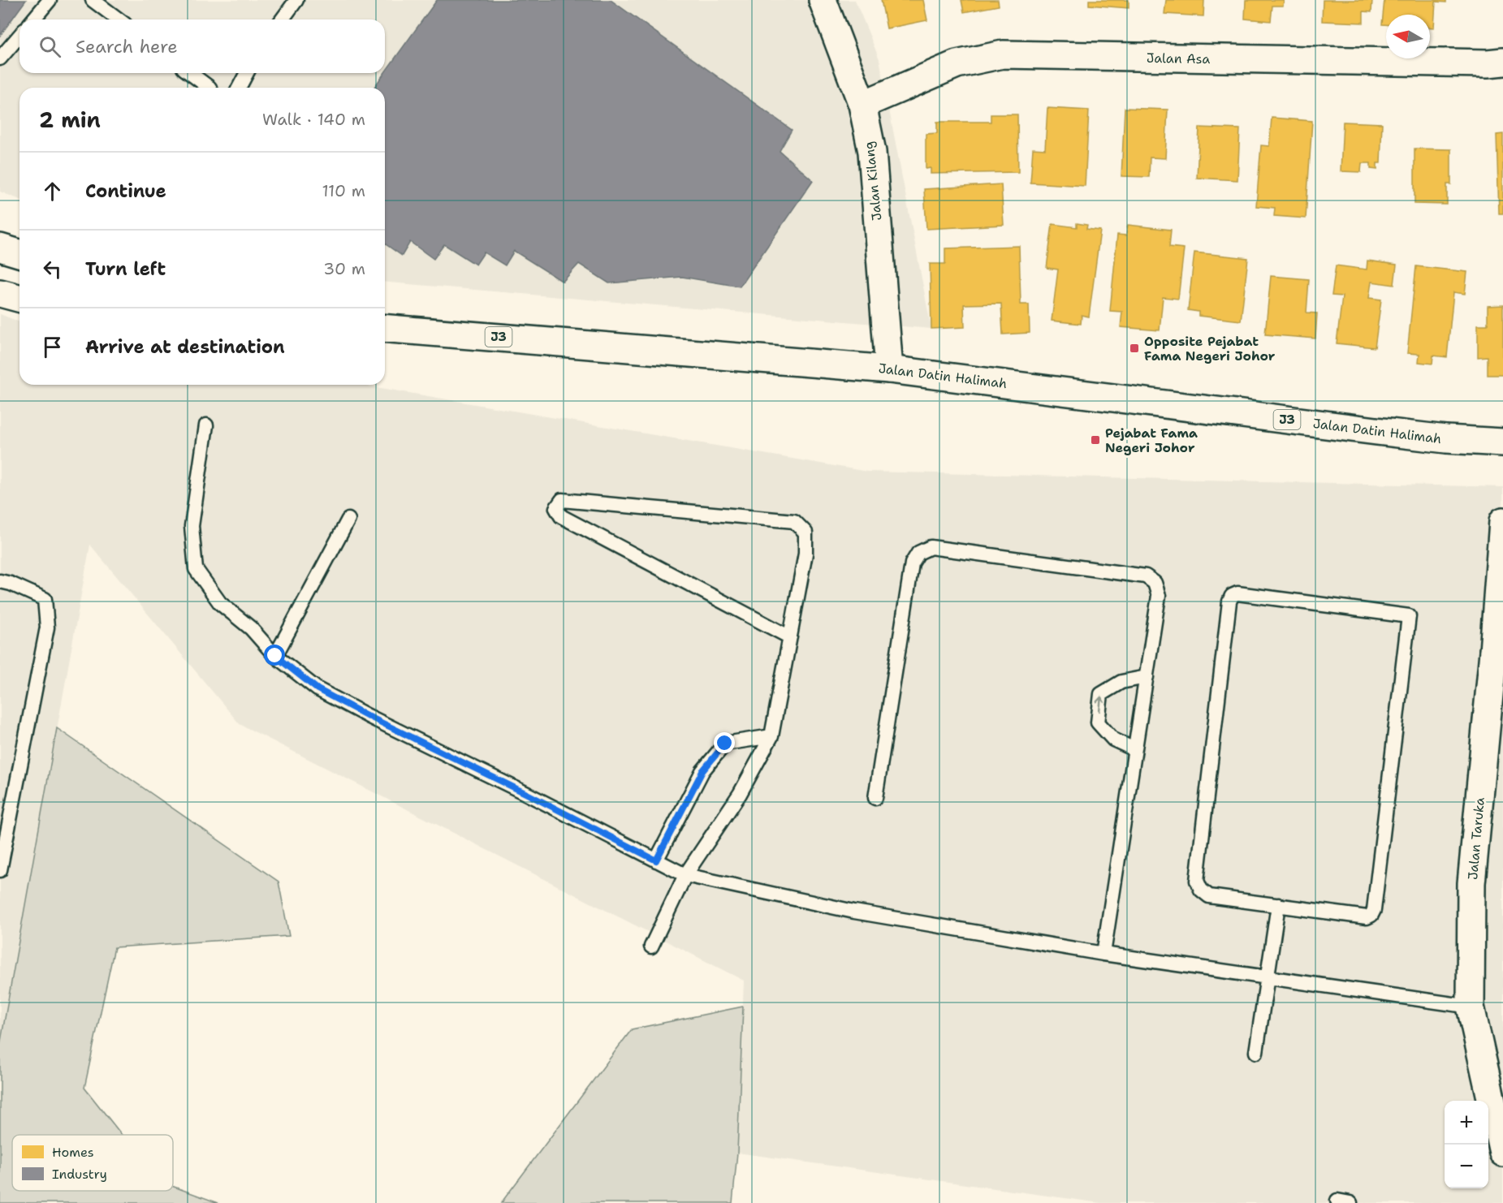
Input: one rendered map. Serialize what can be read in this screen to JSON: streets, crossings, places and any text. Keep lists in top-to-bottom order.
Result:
{
  "streets": {
    "street": [
      "Jalan Asa",
      "Jalan Kilang",
      "J3",
      "Jalan Datin Halimah",
      "Jalan Taruka"
    ]
  },
  "crossings": [
    ["Jalan Asa", "Jalan Kilang"],
    ["Jalan Kilang", "Jalan Datin Halimah"]
  ],
  "places": {
    "transit": ["Opposite Pejabat Fama Negeri Johor", "Pejabat Fama Negeri Johor"]
  },
  "legend": ["Homes", "Industry"],
  "north": "left",
  "page": {
    "search": "Search here",
    "heading": ["2 min", "Walk · 140 m"],
    "list": [
      ["Continue", "110 m"],
      ["Turn left", "30 m"],
      "Arrive at destination"
    ],
    "map_buttons": ["+", "−"]
  }
}
